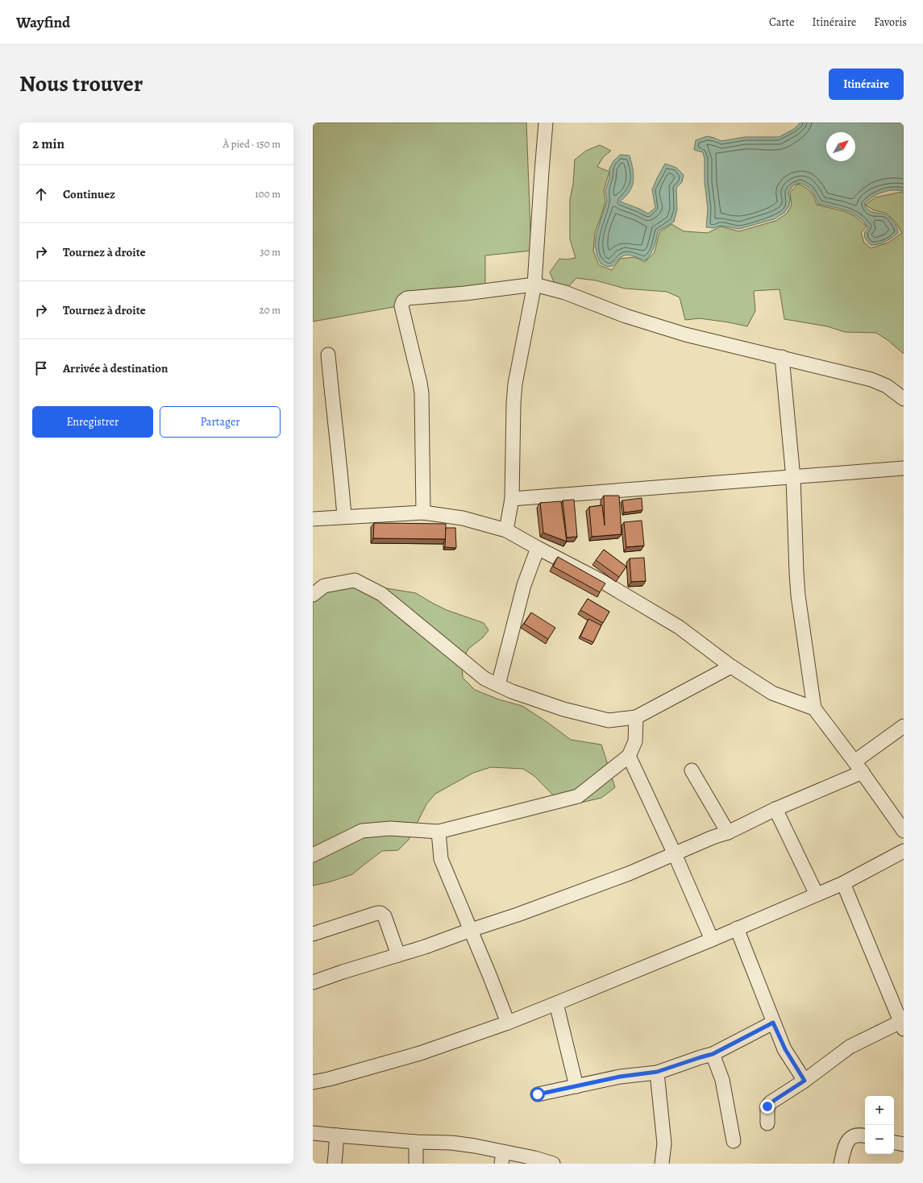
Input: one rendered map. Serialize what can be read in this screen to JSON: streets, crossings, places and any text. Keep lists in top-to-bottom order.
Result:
{
  "north": "top right",
  "page": {
    "header": "Wayfind",
    "nav": ["Carte", "Itinéraire", "Favoris"],
    "title": "Nous trouver",
    "buttons": [
      "Itinéraire",
      ["Enregistrer", "Partager"]
    ],
    "heading": ["2 min", "À pied · 150 m"],
    "list": [
      ["Continuez", "100 m"],
      ["Tournez à droite", "30 m"],
      ["Tournez à droite", "20 m"],
      "Arrivée à destination"
    ],
    "map_buttons": ["+", "−"]
  }
}
